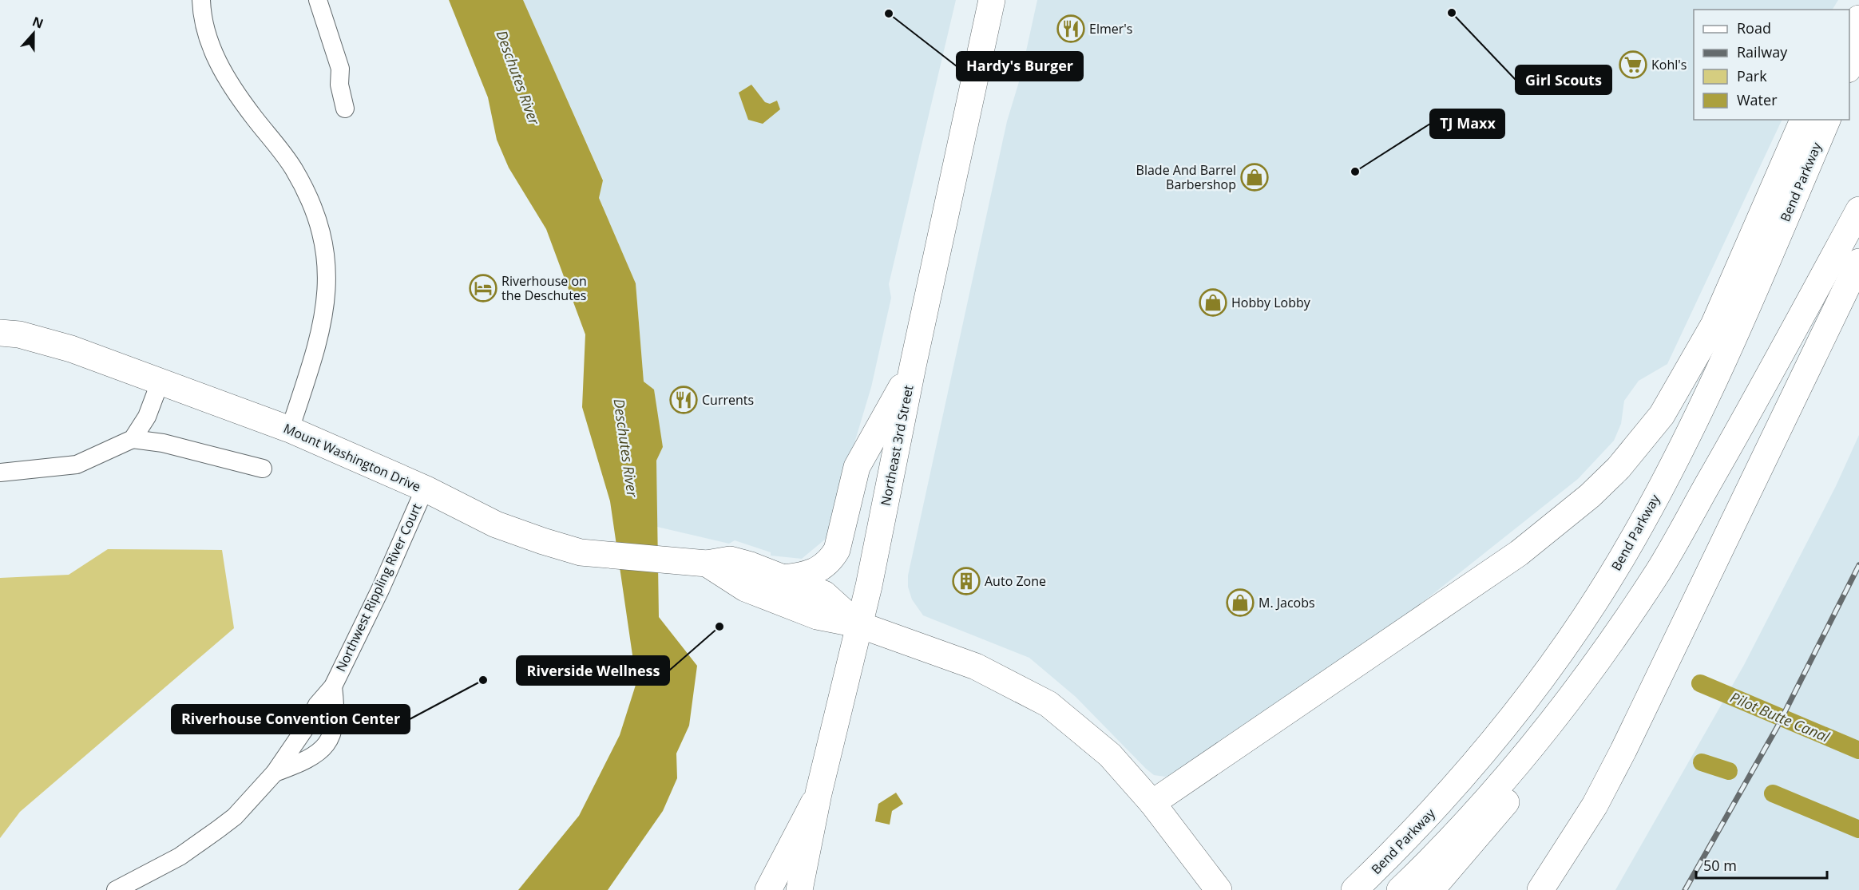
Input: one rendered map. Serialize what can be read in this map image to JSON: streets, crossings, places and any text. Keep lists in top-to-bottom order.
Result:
{
  "streets": {
    "main road": ["Bend Parkway", "Northeast 3rd Street", "Mount Washington Drive"],
    "street": ["Northwest Rippling River Court"]
  },
  "crossings": [
    ["Northeast 3rd Street", "Mount Washington Drive"],
    ["Mount Washington Drive", "Northwest Rippling River Court"]
  ],
  "water": ["Deschutes River", "Pilot Butte Canal"],
  "places": {
    "other": [
      "Girl Scouts",
      "Hardy's Burger",
      "TJ Maxx",
      "Riverside Wellness",
      "Riverhouse Convention Center"
    ],
    "restaurant": ["Elmer's", "Currents"],
    "supermarket": ["Kohl's"],
    "shop": ["Blade And Barrel Barbershop", "Hobby Lobby", "M. Jacobs"],
    "hotel": ["Riverhouse on the Deschutes"],
    "building": ["Auto Zone"]
  },
  "legend": [
    "Road",
    "Railway",
    "Park",
    "Water"
  ],
  "scale_bar": "50 m",
  "north": "top"
}
